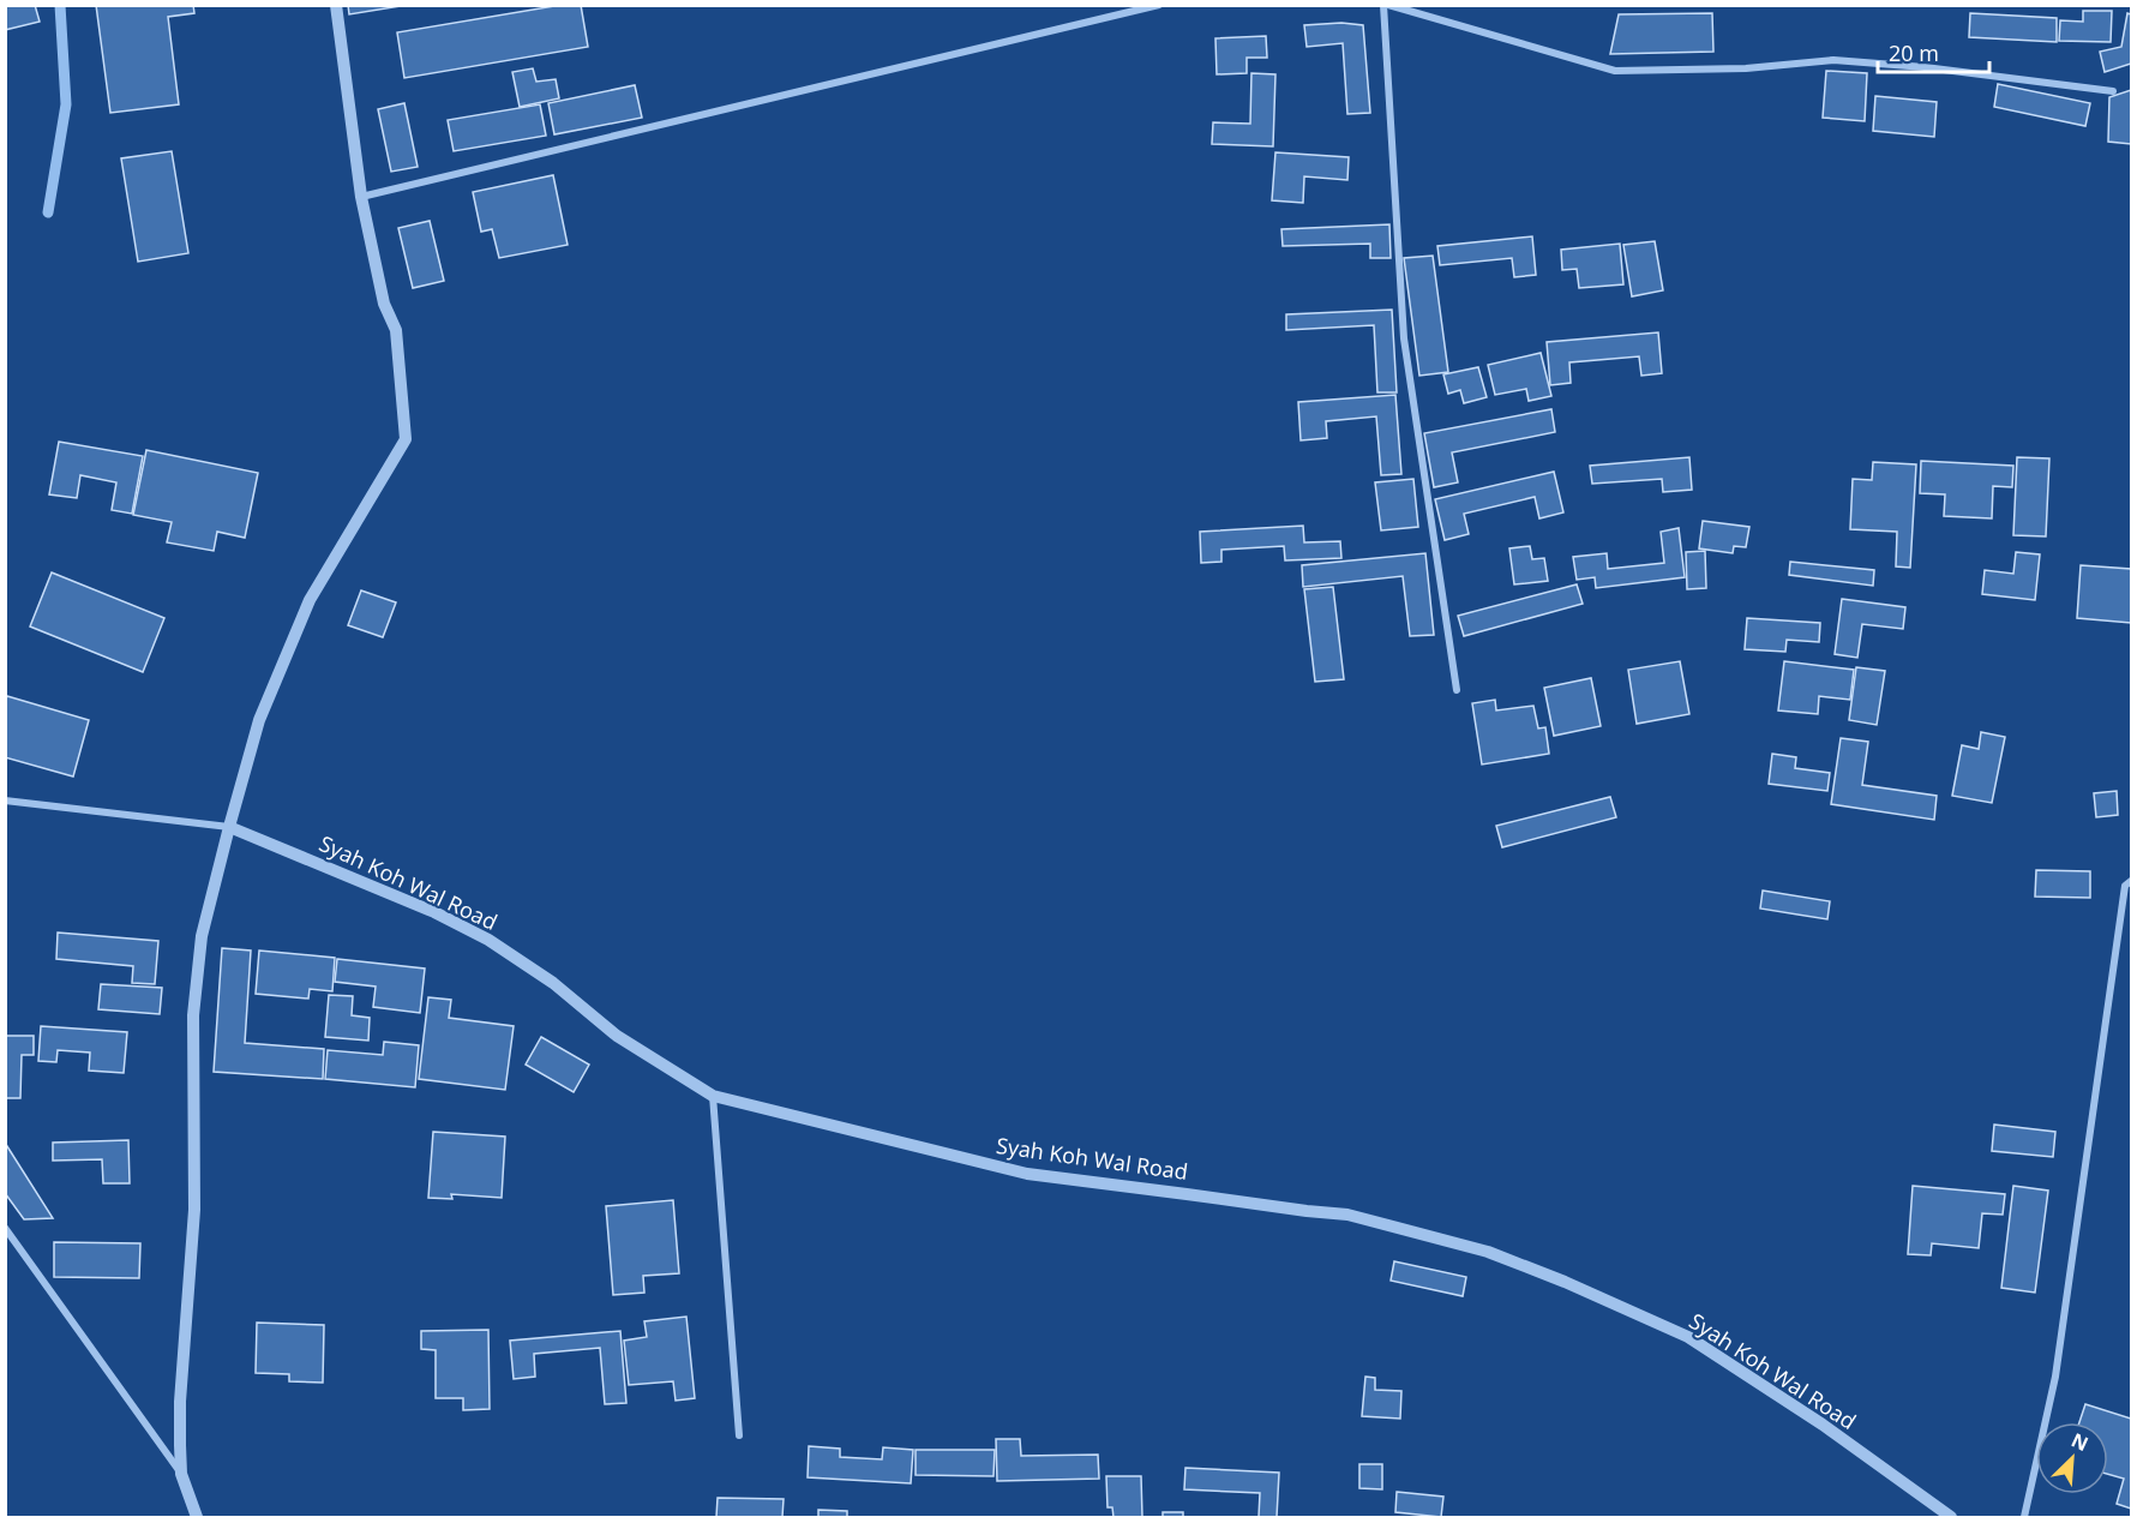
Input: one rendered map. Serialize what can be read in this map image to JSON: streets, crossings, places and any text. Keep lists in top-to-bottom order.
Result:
{
  "streets": {
    "street": ["Syah Koh Wal Road"]
  },
  "scale_bar": "20 m",
  "north": "top right"
}
